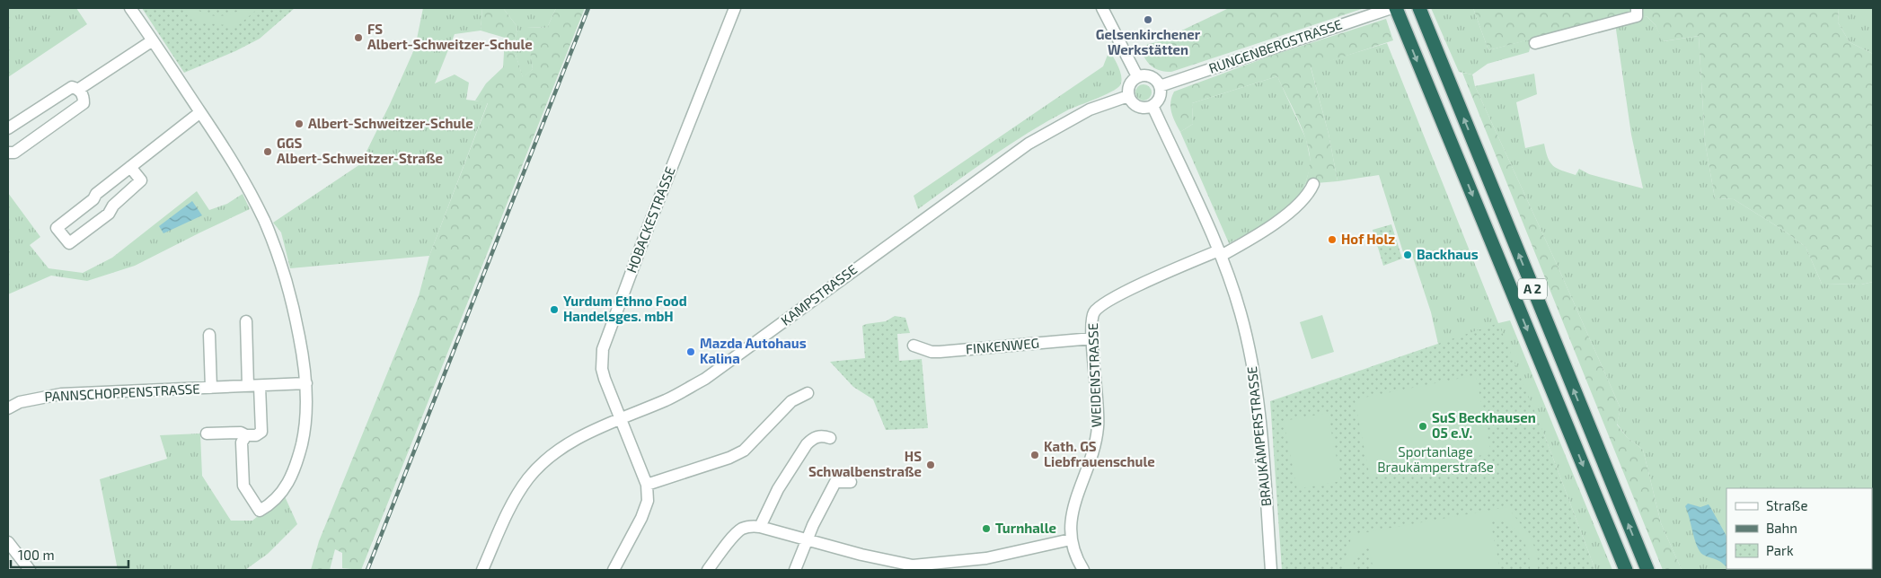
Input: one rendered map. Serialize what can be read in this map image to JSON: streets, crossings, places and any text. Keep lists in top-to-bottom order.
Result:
{
  "streets": {
    "highway": ["A 2"],
    "street": [
      "RUNGENBERGSTRASSE",
      "HOBACKESTRASSE",
      "KAMPSTRASSE",
      "FINKENWEG",
      "WEIDENSTRASSE",
      "PANNSCHOPPENSTRASSE",
      "BRAUKÄMPERSTRASSE"
    ]
  },
  "crossings": [
    ["RUNGENBERGSTRASSE", "KAMPSTRASSE"],
    ["RUNGENBERGSTRASSE", "BRAUKÄMPERSTRASSE"],
    ["HOBACKESTRASSE", "KAMPSTRASSE"],
    ["KAMPSTRASSE", "BRAUKÄMPERSTRASSE"],
    ["FINKENWEG", "WEIDENSTRASSE"],
    ["WEIDENSTRASSE", "BRAUKÄMPERSTRASSE"]
  ],
  "parks": ["Sportanlage Braukämperstraße"],
  "places": [
    "Gelsenkirchener Werkstätten",
    "FS Albert-Schweitzer-Schule",
    "Albert-Schweitzer-Schule",
    "GGS Albert-Schweitzer-Straße",
    "Hof Holz",
    "Backhaus",
    "Yurdum Ethno Food Handelsges. mbH",
    "Mazda Autohaus Kalina",
    "SuS Beckhausen 05 e.V.",
    "Kath. GS Liebfrauenschule",
    "HS Schwalbenstraße",
    "Turnhalle"
  ],
  "legend": ["Straße", "Bahn", "Park"],
  "scale_bar": "100 m"
}
